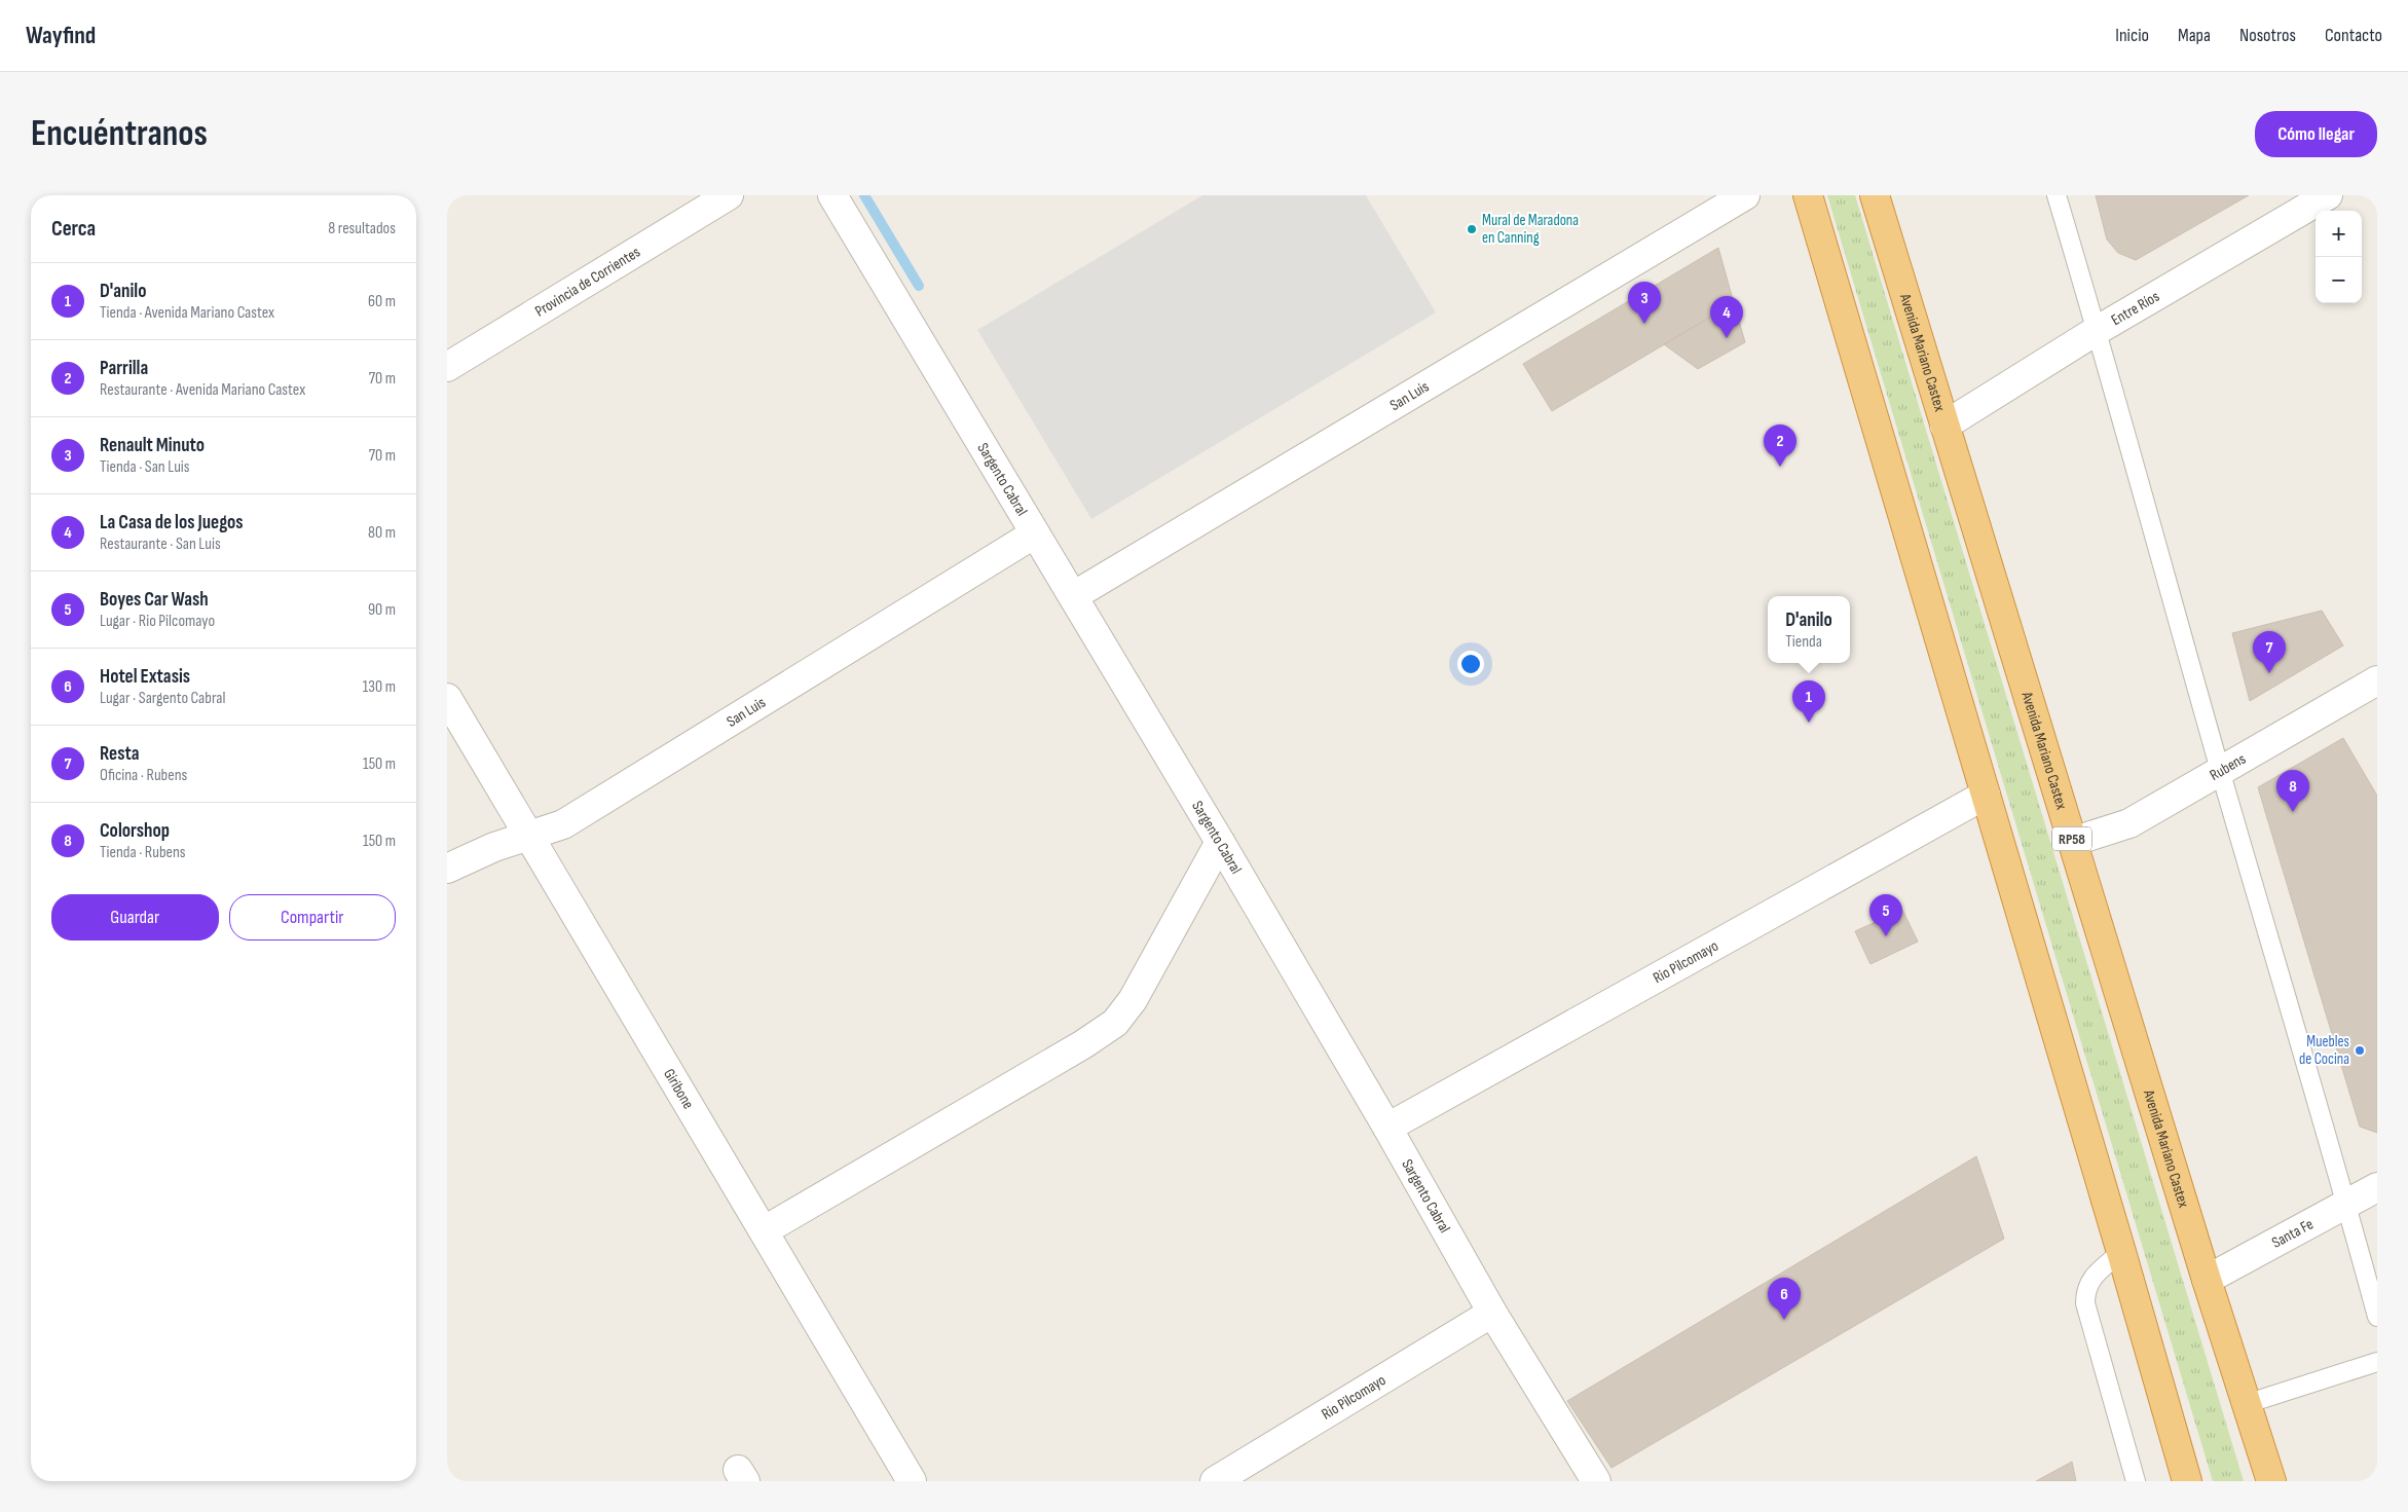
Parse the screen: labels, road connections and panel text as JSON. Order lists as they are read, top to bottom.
{
  "streets": {
    "highway": ["Avenida Mariano Castex", "RP58"],
    "street": [
      "Provincia de Corrientes",
      "Entre Ríos",
      "San Luis",
      "Sargento Cabral",
      "Rubens",
      "Rio Pilcomayo",
      "Giribone",
      "Santa Fe"
    ]
  },
  "crossings": [
    ["Entre Ríos", "Avenida Mariano Castex"],
    ["Avenida Mariano Castex", "Rubens"],
    ["Avenida Mariano Castex", "Santa Fe"],
    ["San Luis", "Sargento Cabral"],
    ["San Luis", "Giribone"],
    ["Sargento Cabral", "Rio Pilcomayo"]
  ],
  "places": ["Mural de Maradona en Canning", "Muebles de Cocina"],
  "page": {
    "header": "Wayfind",
    "nav": [
      "Inicio",
      "Mapa",
      "Nosotros",
      "Contacto"
    ],
    "buttons": [
      "Cómo llegar",
      ["Guardar", "Compartir"]
    ],
    "title": "Encuéntranos",
    "heading": ["Cerca", "8 resultados"],
    "map_buttons": ["+", "−"],
    "list": [
      {
        "mark": "1",
        "name": "D'anilo",
        "note": "Tienda · Avenida Mariano Castex",
        "value": "60 m"
      },
      {
        "mark": "2",
        "name": "Parrilla",
        "note": "Restaurante · Avenida Mariano Castex",
        "value": "70 m"
      },
      {
        "mark": "3",
        "name": "Renault Minuto",
        "note": "Tienda · San Luis",
        "value": "70 m"
      },
      {
        "mark": "4",
        "name": "La Casa de los Juegos",
        "note": "Restaurante · San Luis",
        "value": "80 m"
      },
      {
        "mark": "5",
        "name": "Boyes Car Wash",
        "note": "Lugar · Rio Pilcomayo",
        "value": "90 m"
      },
      {
        "mark": "6",
        "name": "Hotel Extasis",
        "note": "Lugar · Sargento Cabral",
        "value": "130 m"
      },
      {
        "mark": "7",
        "name": "Resta",
        "note": "Oficina · Rubens",
        "value": "150 m"
      },
      {
        "mark": "8",
        "name": "Colorshop",
        "note": "Tienda · Rubens",
        "value": "150 m"
      }
    ],
    "pins": [
      "3",
      "4",
      "2",
      "7",
      "1",
      "8",
      "5",
      "6"
    ],
    "popup": ["D'anilo", "Tienda"]
  }
}
